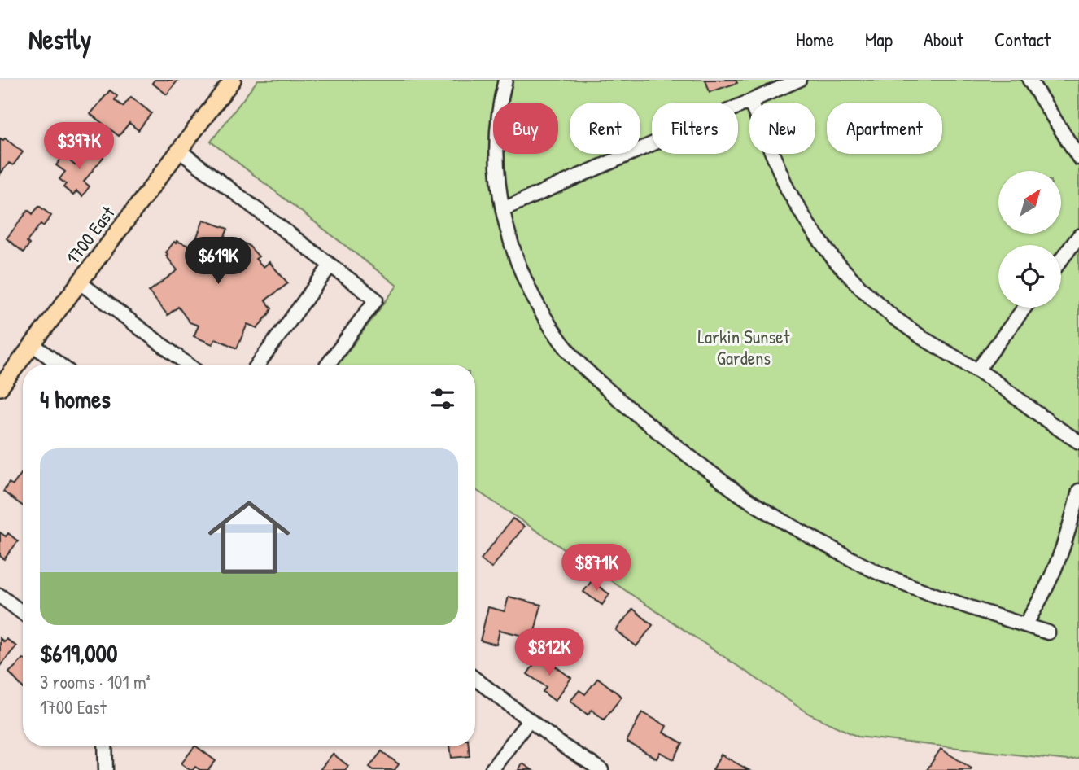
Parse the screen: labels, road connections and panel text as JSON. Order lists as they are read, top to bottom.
{
  "streets": {
    "main road": ["1700 East"]
  },
  "parks": ["Larkin Sunset Gardens"],
  "north": "top right",
  "page": {
    "header": "Nestly",
    "nav": [
      "Home",
      "Map",
      "About",
      "Contact"
    ],
    "chip": [
      "Buy",
      "Rent",
      "Filters",
      "New",
      "Apartment"
    ],
    "price": [
      "$397K",
      "$619K",
      "$871K",
      "$812K"
    ],
    "heading": "4 homes",
    "list": [
      {
        "name": "$619,000",
        "note": "3 rooms · 101 m² · 1700 East"
      }
    ]
  }
}
